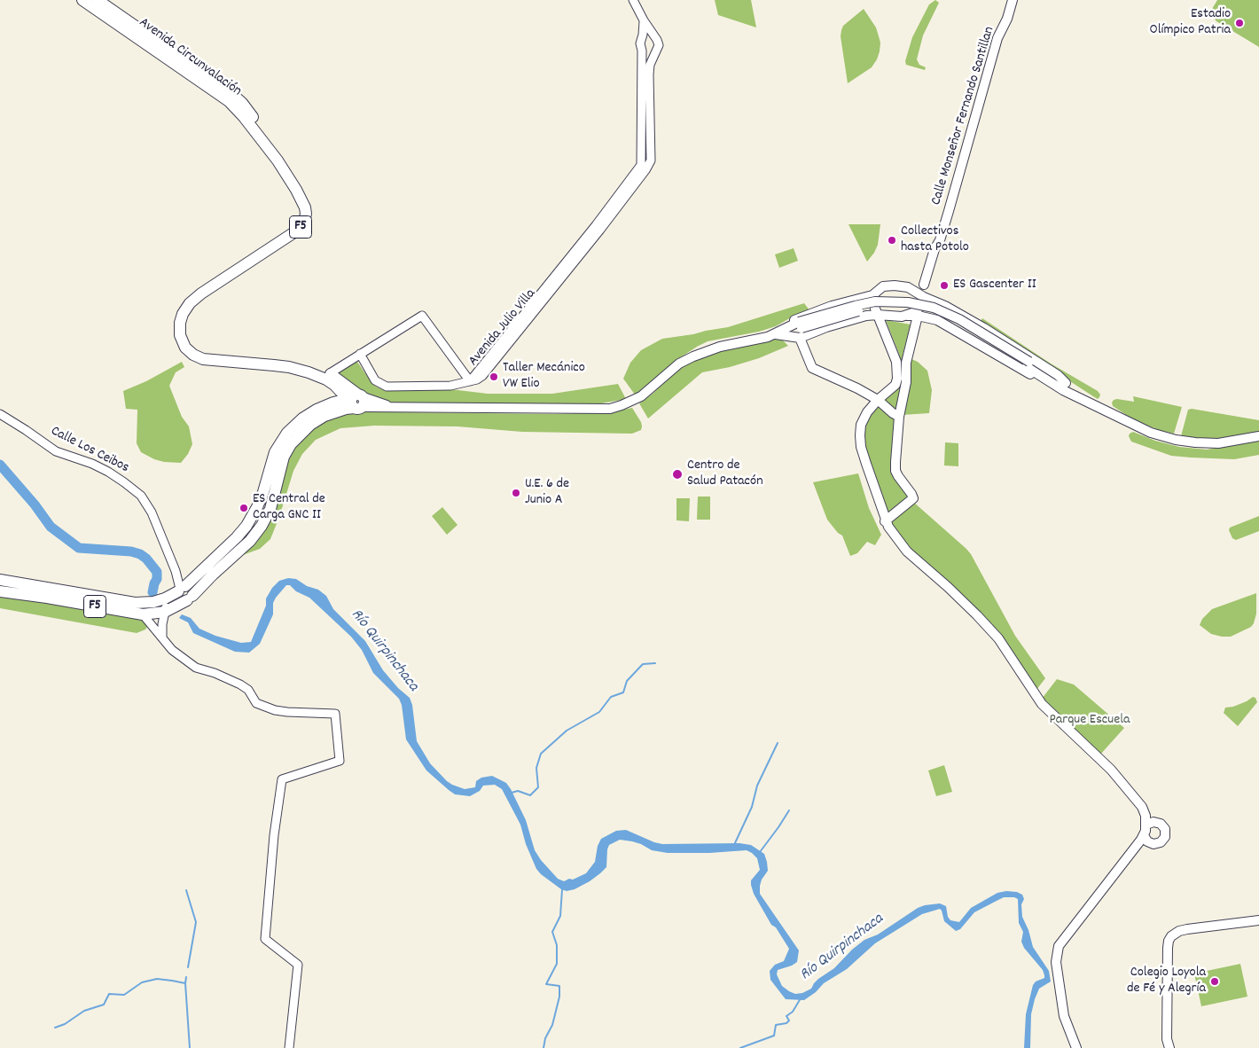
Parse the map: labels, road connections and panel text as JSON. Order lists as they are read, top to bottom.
{
  "streets": {
    "highway": ["Avenida Circunvalación", "F5"],
    "main road": ["Calle Monseñor Fernando Santillan"],
    "street": ["Avenida Julio Villa", "Calle Los Ceibos"]
  },
  "crossings": [
    ["Avenida Circunvalación", "F5"],
    ["F5", "Calle Los Ceibos"]
  ],
  "water": ["Río Quirpinchaca"],
  "parks": ["Parque Escuela"],
  "places": [
    "Estadio Olímpico Patria",
    "Collectivos hasta Potolo",
    "ES Gascenter II",
    "Taller Mecánico VW Elio",
    "Centro de Salud Patacón",
    "U.E. 6 de Junio A",
    "ES Central de Carga GNC II",
    "Colegio Loyola de Fé y Alegría"
  ]
}
